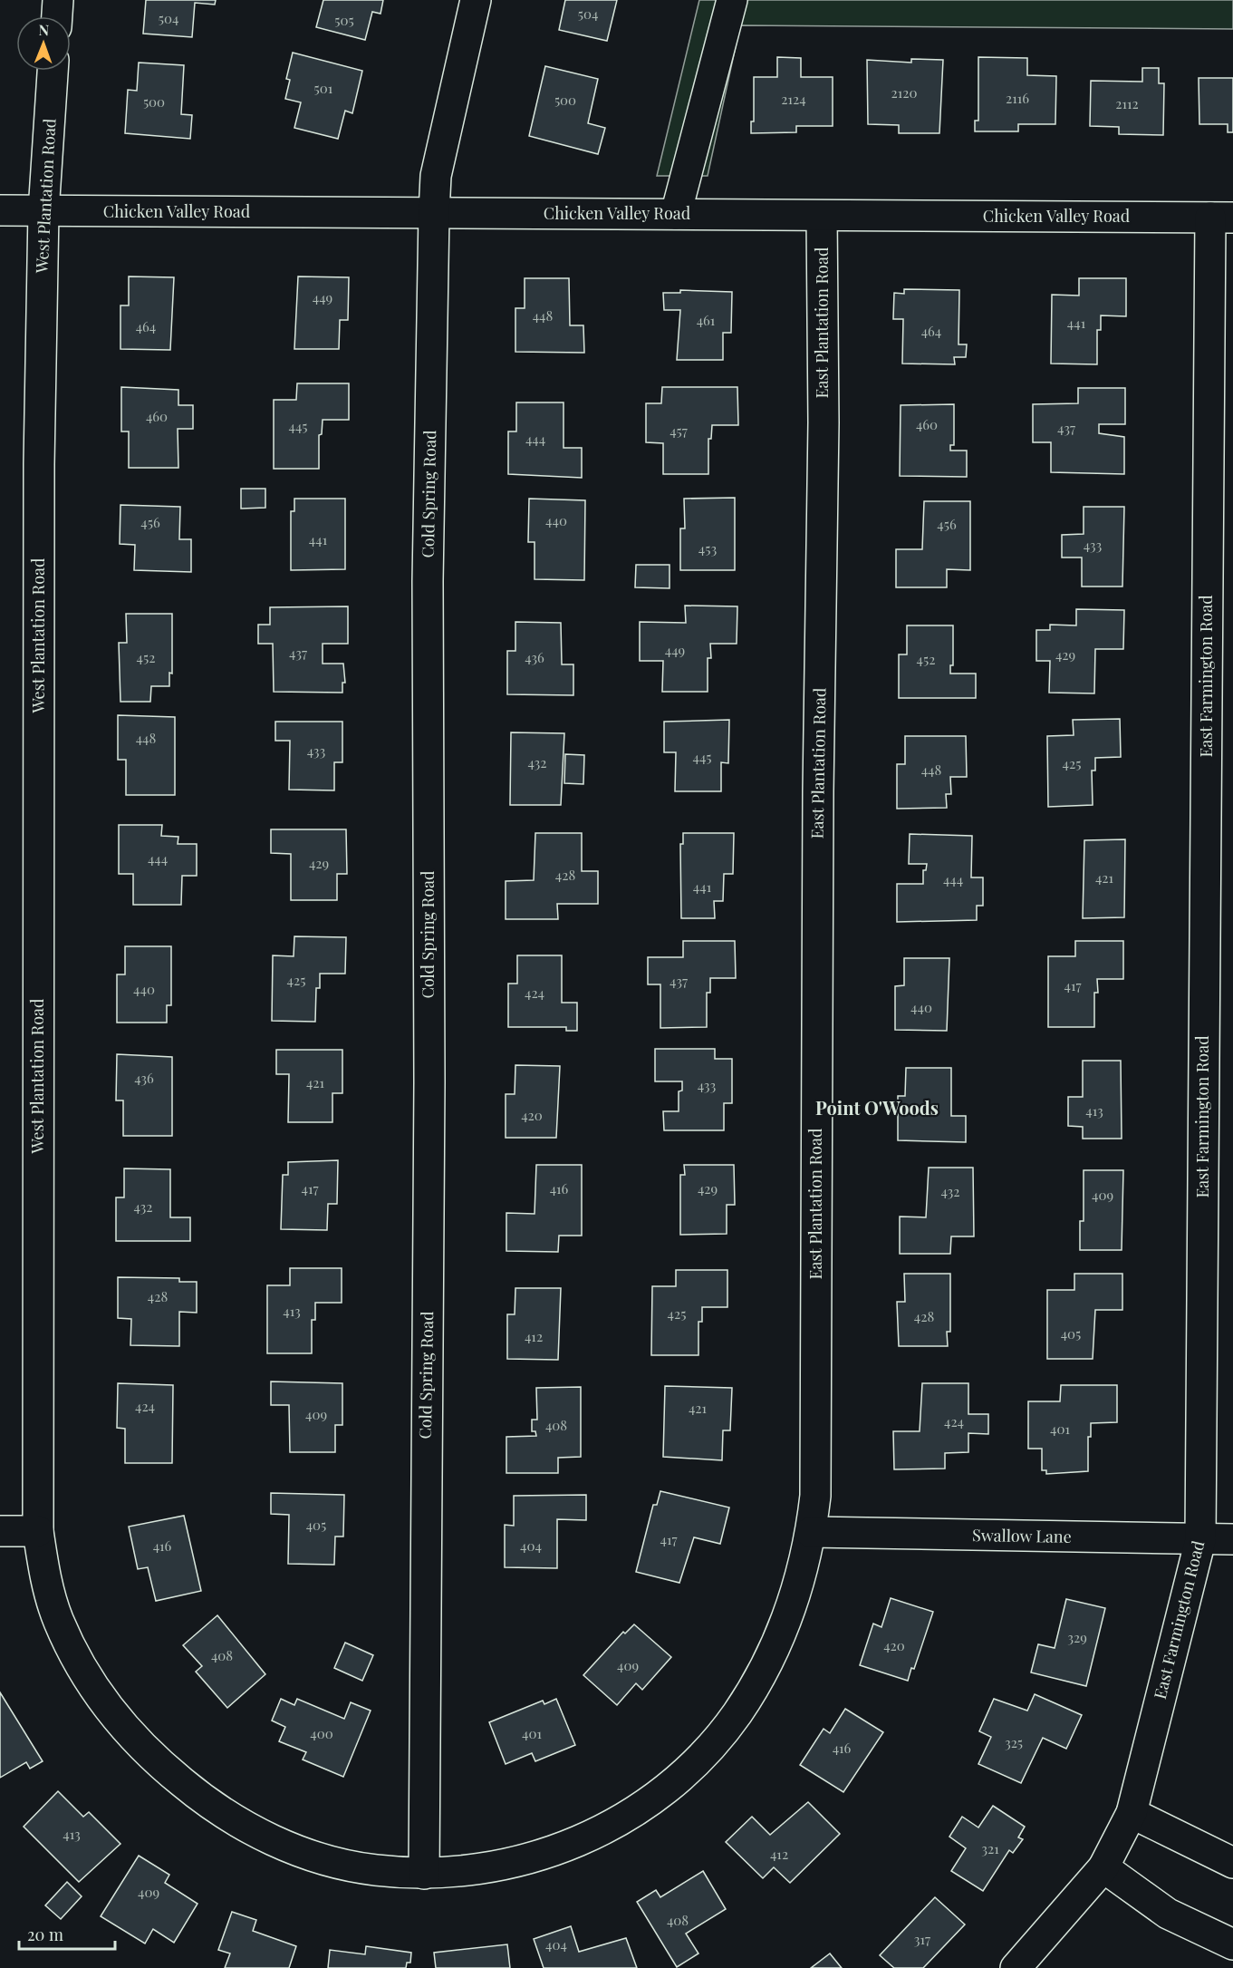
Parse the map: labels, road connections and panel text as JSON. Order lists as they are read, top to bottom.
{
  "streets": {
    "street": [
      "West Plantation Road",
      "Chicken Valley Road",
      "East Plantation Road",
      "Cold Spring Road",
      "East Farmington Road",
      "Swallow Lane"
    ]
  },
  "crossings": [
    ["West Plantation Road", "Chicken Valley Road"],
    ["West Plantation Road", "East Plantation Road"],
    ["West Plantation Road", "Cold Spring Road"],
    ["Chicken Valley Road", "East Plantation Road"],
    ["Chicken Valley Road", "Cold Spring Road"],
    ["Chicken Valley Road", "East Farmington Road"],
    ["East Plantation Road", "Cold Spring Road"],
    ["East Plantation Road", "Swallow Lane"],
    ["East Farmington Road", "Swallow Lane"]
  ],
  "districts": ["Point O'Woods"],
  "house_numbers": [
    "504",
    "504",
    "505",
    "501",
    "2120",
    "2116",
    "2124",
    "500",
    "500",
    "2112",
    "449",
    "448",
    "461",
    "441",
    "464",
    "464",
    "460",
    "460",
    "445",
    "437",
    "457",
    "444",
    "440",
    "456",
    "456",
    "441",
    "433",
    "453",
    "449",
    "437",
    "429",
    "452",
    "436",
    "452",
    "448",
    "433",
    "445",
    "432",
    "425",
    "448",
    "444",
    "429",
    "428",
    "421",
    "444",
    "441",
    "425",
    "437",
    "417",
    "440",
    "424",
    "440",
    "436",
    "421",
    "433",
    "413",
    "420",
    "417",
    "416",
    "429",
    "432",
    "409",
    "432",
    "428",
    "413",
    "425",
    "428",
    "405",
    "412",
    "424",
    "421",
    "409",
    "424",
    "408",
    "401",
    "405",
    "417",
    "416",
    "404",
    "329",
    "420",
    "408",
    "409",
    "400",
    "401",
    "325",
    "416",
    "413",
    "321",
    "412",
    "409",
    "408",
    "317",
    "404"
  ],
  "scale_bar": "20 m",
  "north": "top"
}
